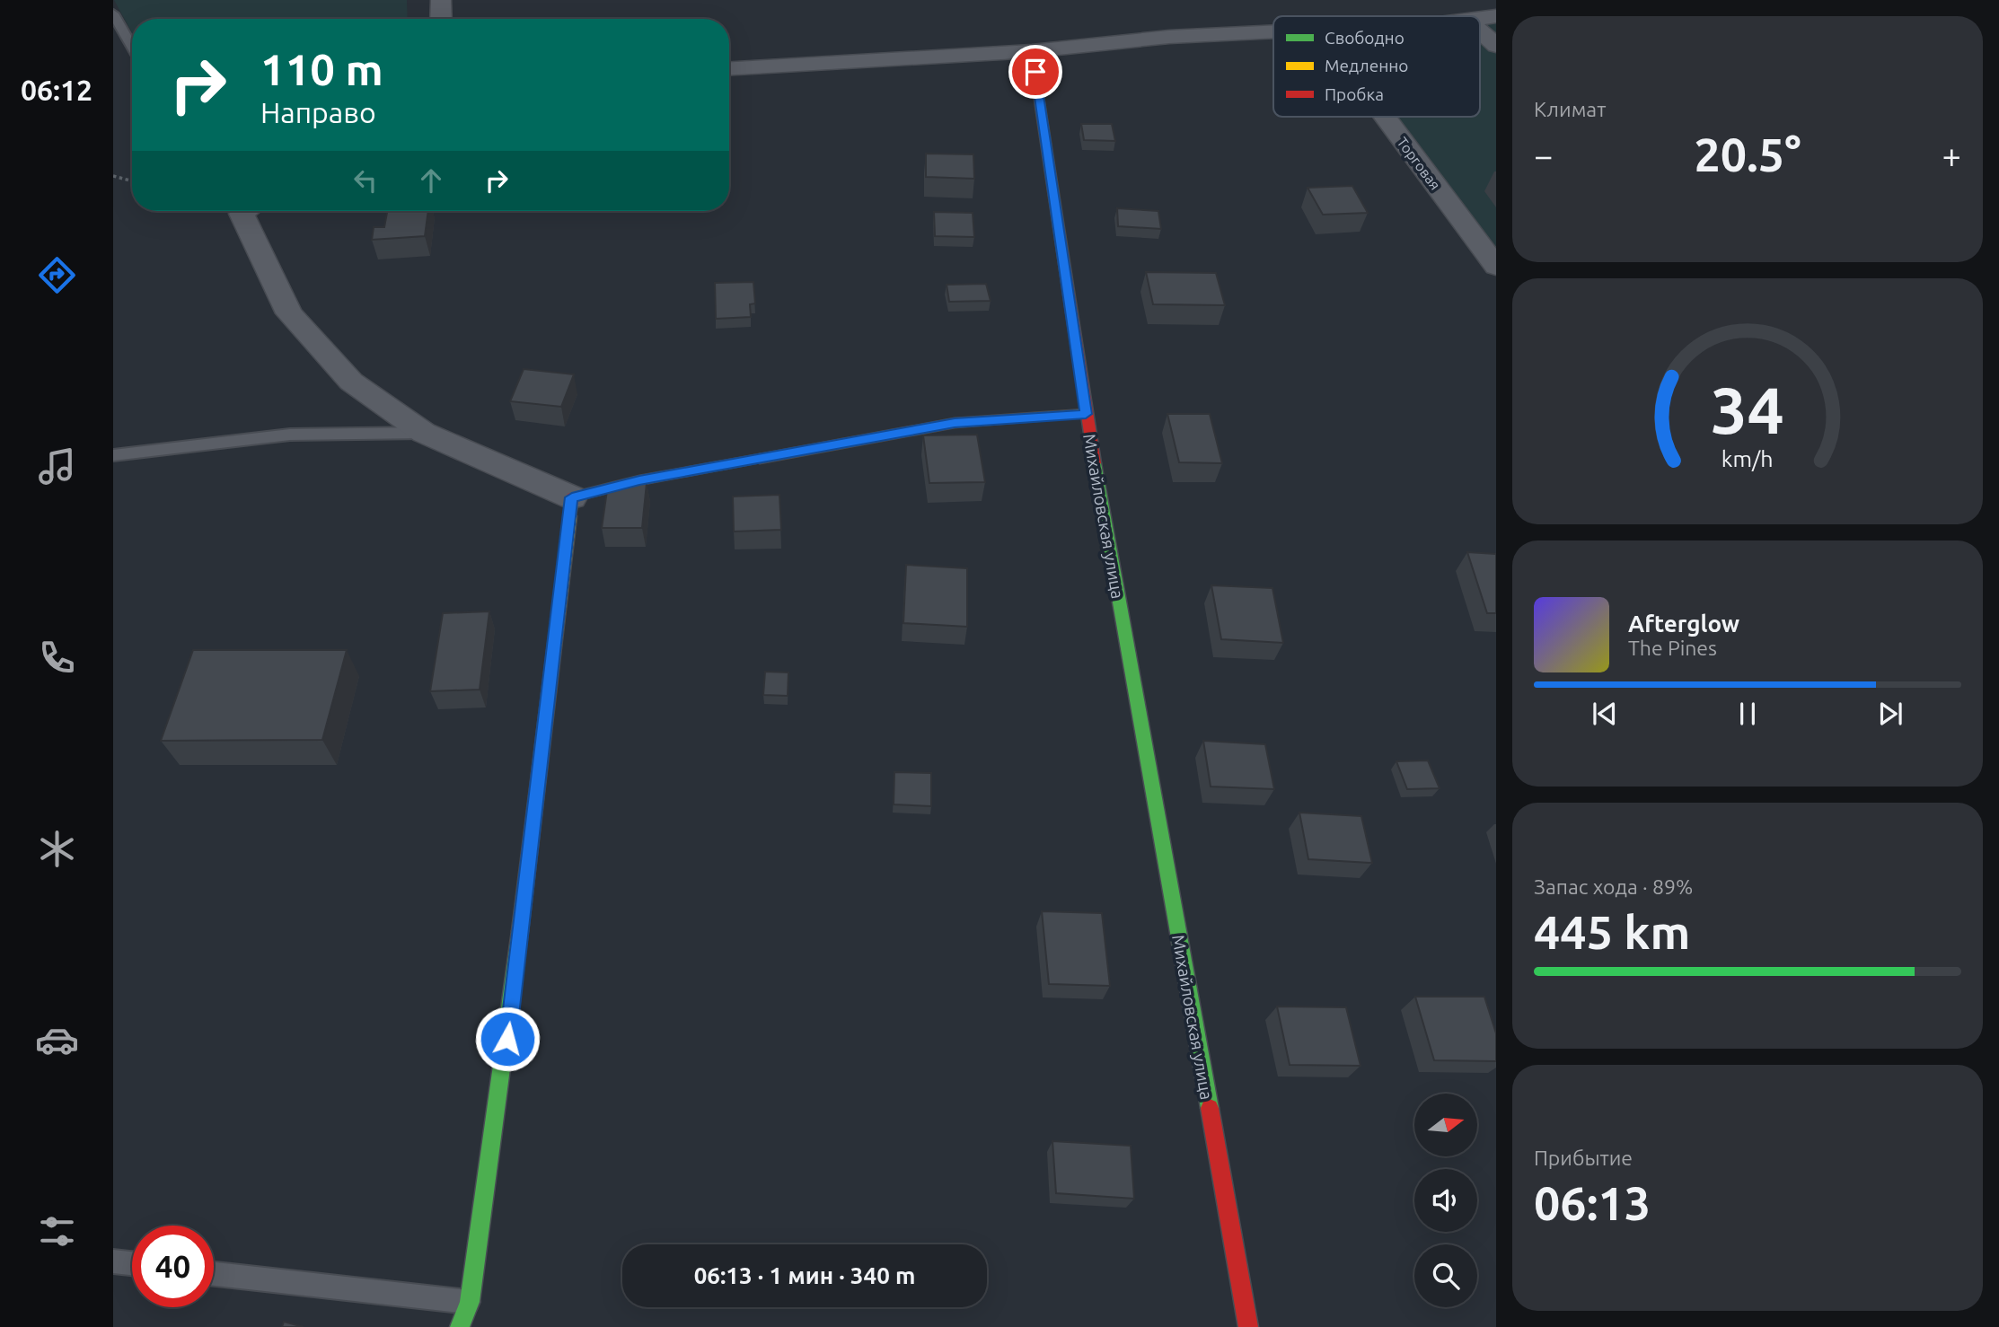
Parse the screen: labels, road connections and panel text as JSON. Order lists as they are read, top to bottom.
{
  "streets": {
    "street": ["Торговая", "Михайловская улица"]
  },
  "legend": ["Свободно", "Медленно", "Пробка"],
  "north": "right",
  "page": {
    "tabs": "06:12",
    "tile": [
      "Климат",
      ["Запас хода · 89%", "445 km"],
      ["Прибытие", "06:13"]
    ],
    "turn": ["110 m", "Направо"],
    "heat": ["−", "20.5°", "+"],
    "song": ["Afterglow", "The Pines"],
    "limit": "40",
    "trip": "06:13 · 1 мин · 340 m",
    "gauge": ["34", "km/h"]
  }
}
